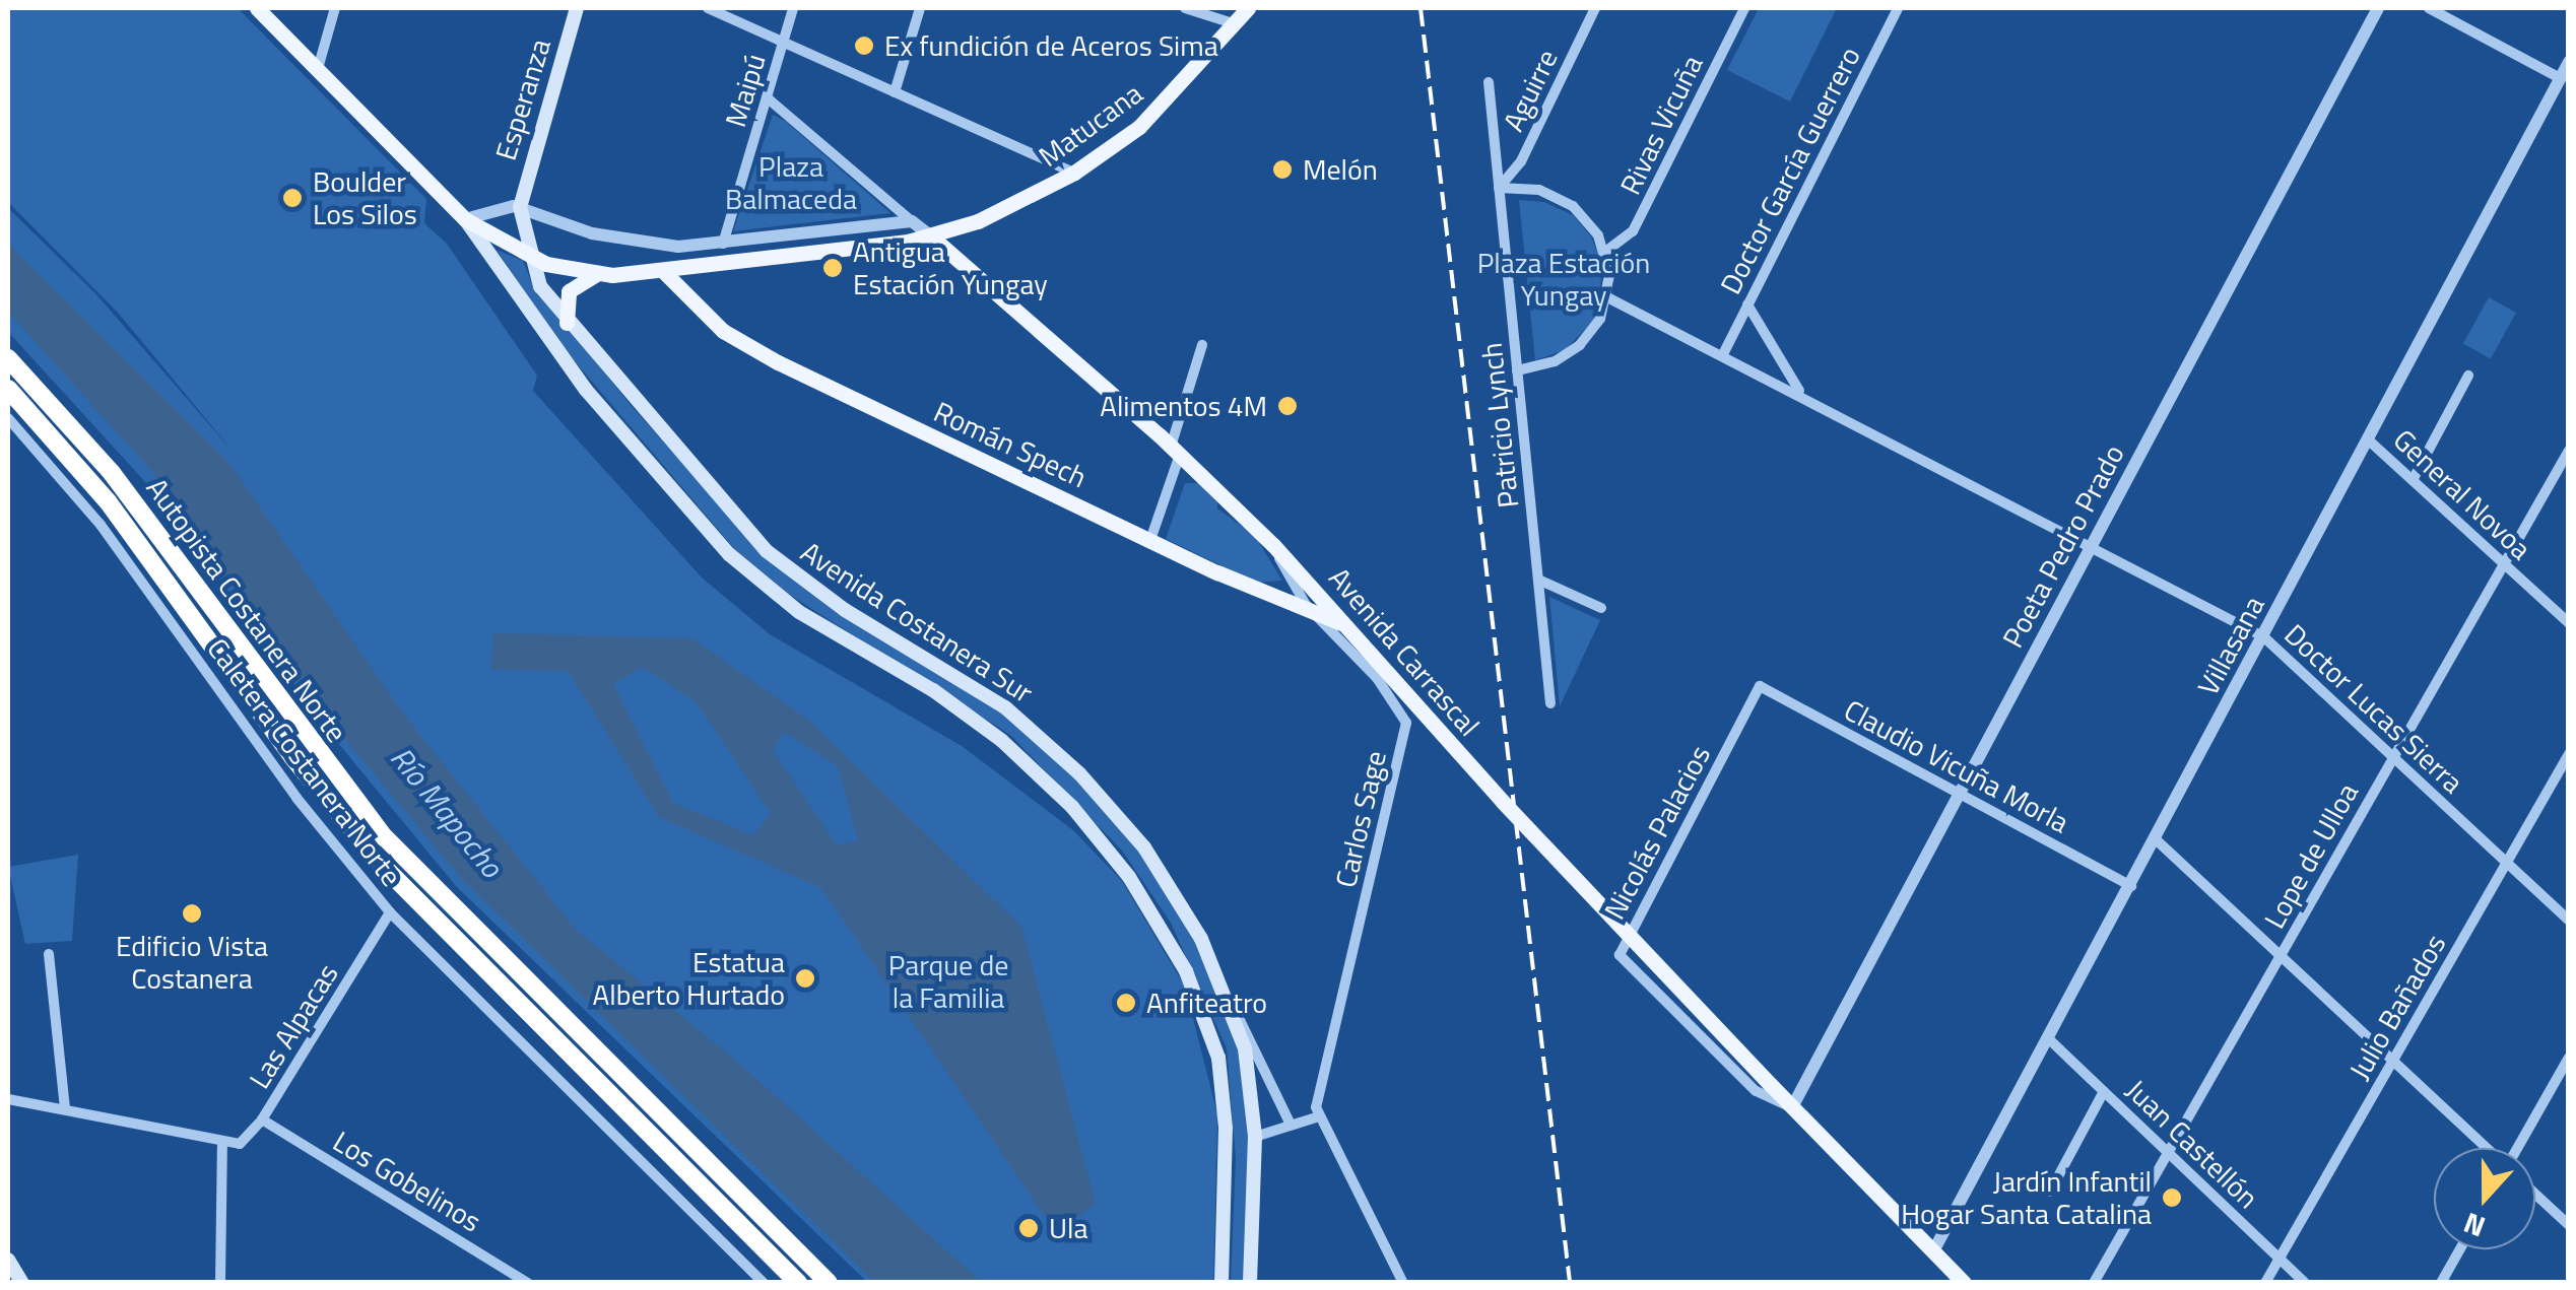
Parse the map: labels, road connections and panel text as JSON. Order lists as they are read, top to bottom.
{
  "streets": {
    "highway": ["Autopista Costanera Norte"],
    "main road": [
      "Esperanza",
      "Matucana",
      "Román Spech",
      "Avenida Costanera Sur",
      "Avenida Carrascal"
    ],
    "street": [
      "Maipú",
      "Aguirre",
      "Rivas Vicuña",
      "Doctor García Guerrero",
      "Patricio Lynch",
      "General Novoa",
      "Poeta Pedro Prado",
      "Villasana",
      "Doctor Lucas Sierra",
      "Caletera Costanera Norte",
      "Claudio Vicuña Morla",
      "Carlos Sage",
      "Nicolás Palacios",
      "Lope de Ulloa",
      "Julio Bañados",
      "Las Alpacas",
      "Juan Castellón",
      "Los Gobelinos"
    ]
  },
  "crossings": [
    ["Maipú", "Avenida Carrascal"],
    ["Aguirre", "Patricio Lynch"],
    ["Esperanza", "Avenida Costanera Sur"],
    ["Matucana", "Román Spech"],
    ["Matucana", "Avenida Costanera Sur"],
    ["Matucana", "Avenida Carrascal"],
    ["Doctor García Guerrero", "Doctor Lucas Sierra"],
    ["Román Spech", "Avenida Carrascal"],
    ["Román Spech", "Carlos Sage"],
    ["General Novoa", "Villasana"],
    ["General Novoa", "Lope de Ulloa"],
    ["Poeta Pedro Prado", "Avenida Carrascal"],
    ["Poeta Pedro Prado", "Doctor Lucas Sierra"],
    ["Poeta Pedro Prado", "Claudio Vicuña Morla"],
    ["Poeta Pedro Prado", "Nicolás Palacios"],
    ["Villasana", "Avenida Carrascal"],
    ["Villasana", "Doctor Lucas Sierra"],
    ["Villasana", "Claudio Vicuña Morla"],
    ["Villasana", "Juan Castellón"],
    ["Avenida Carrascal", "Carlos Sage"],
    ["Avenida Carrascal", "Nicolás Palacios"],
    ["Doctor Lucas Sierra", "Lope de Ulloa"],
    ["Doctor Lucas Sierra", "Julio Bañados"],
    ["Caletera Costanera Norte", "Las Alpacas"],
    ["Claudio Vicuña Morla", "Nicolás Palacios"],
    ["Lope de Ulloa", "Juan Castellón"],
    ["Julio Bañados", "Juan Castellón"],
    ["Las Alpacas", "Los Gobelinos"]
  ],
  "water": ["Río Mapocho"],
  "parks": ["Plaza Balmaceda", "Plaza Estación Yungay", "Parque de la Familia"],
  "places": [
    "Ex fundición de Aceros Sima",
    "Melón",
    "Boulder Los Silos",
    "Antigua Estación Yungay",
    "Alimentos 4M",
    "Edificio Vista Costanera",
    "Estatua Alberto Hurtado",
    "Anfiteatro",
    "Jardín Infantil Hogar Santa Catalina",
    "Ula"
  ],
  "north": "bottom"
}
